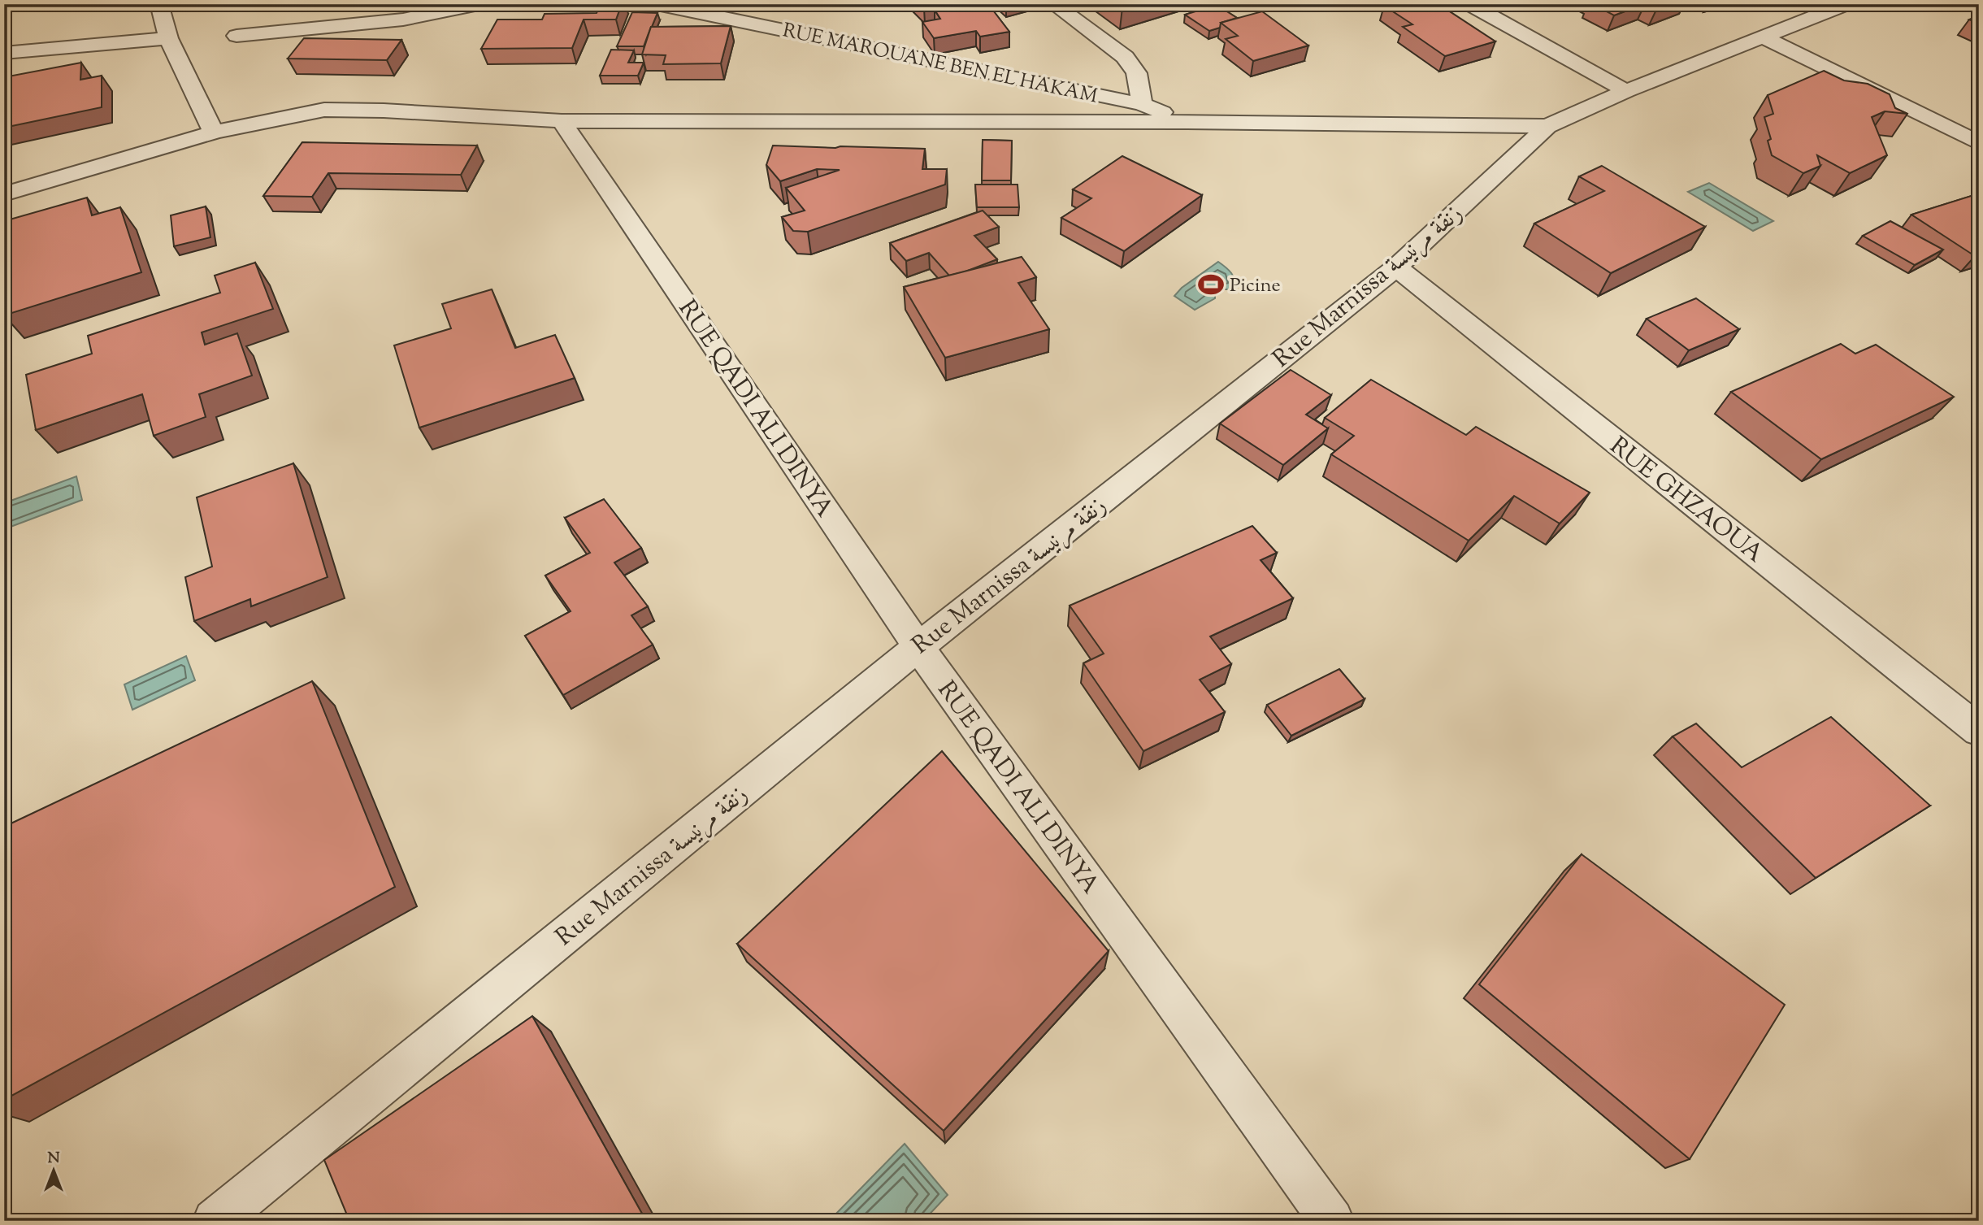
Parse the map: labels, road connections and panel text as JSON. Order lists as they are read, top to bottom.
{
  "streets": {
    "street": [
      "RUE MAROUANE BEN EL HAKAM",
      "Rue Marnissa زنقة مرنيسة",
      "RUE QADI ALI DINYA",
      "RUE GHZAOUA"
    ]
  },
  "crossings": [
    ["Rue Marnissa زنقة مرنيسة", "RUE QADI ALI DINYA"],
    ["Rue Marnissa زنقة مرنيسة", "RUE GHZAOUA"]
  ],
  "places": {
    "sports": ["Picine"]
  },
  "north": "top"
}
